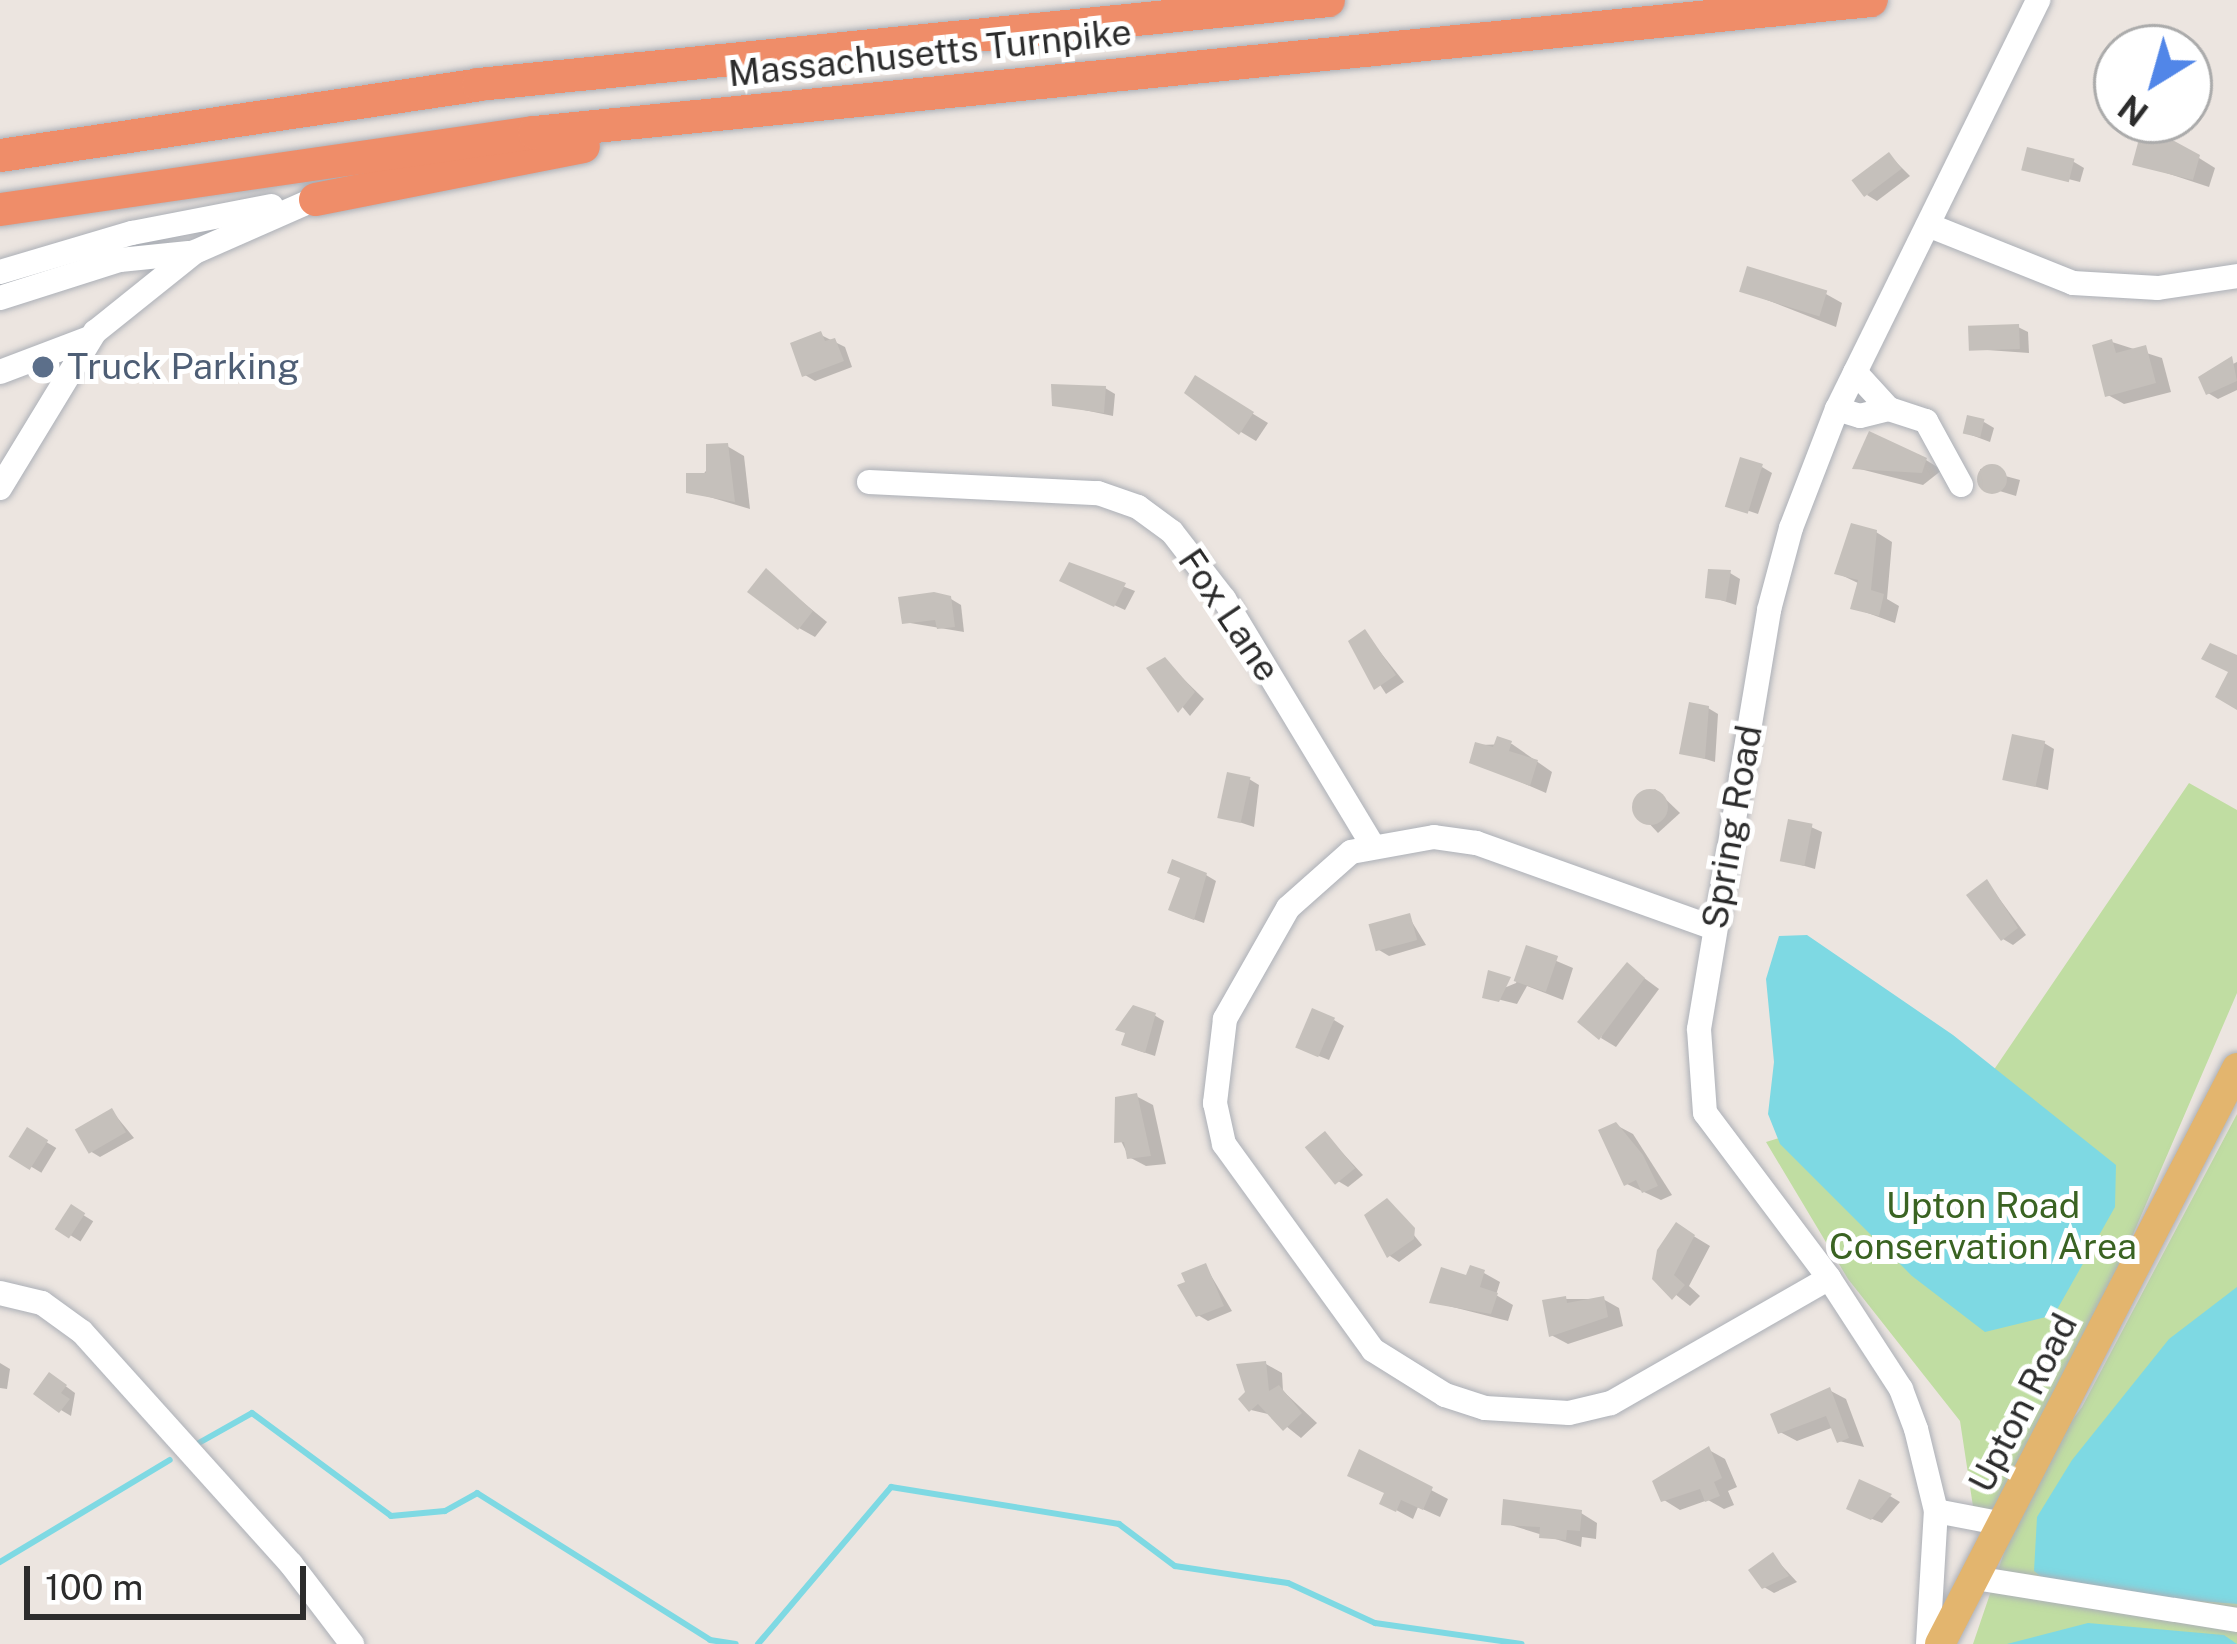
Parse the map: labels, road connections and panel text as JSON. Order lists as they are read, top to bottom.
{
  "streets": {
    "highway": ["Massachusetts Turnpike"],
    "main road": ["Upton Road"],
    "street": ["Fox Lane", "Spring Road"]
  },
  "parks": ["Upton Road Conservation Area"],
  "places": ["Truck Parking"],
  "scale_bar": "100 m",
  "north": "bottom left"
}
